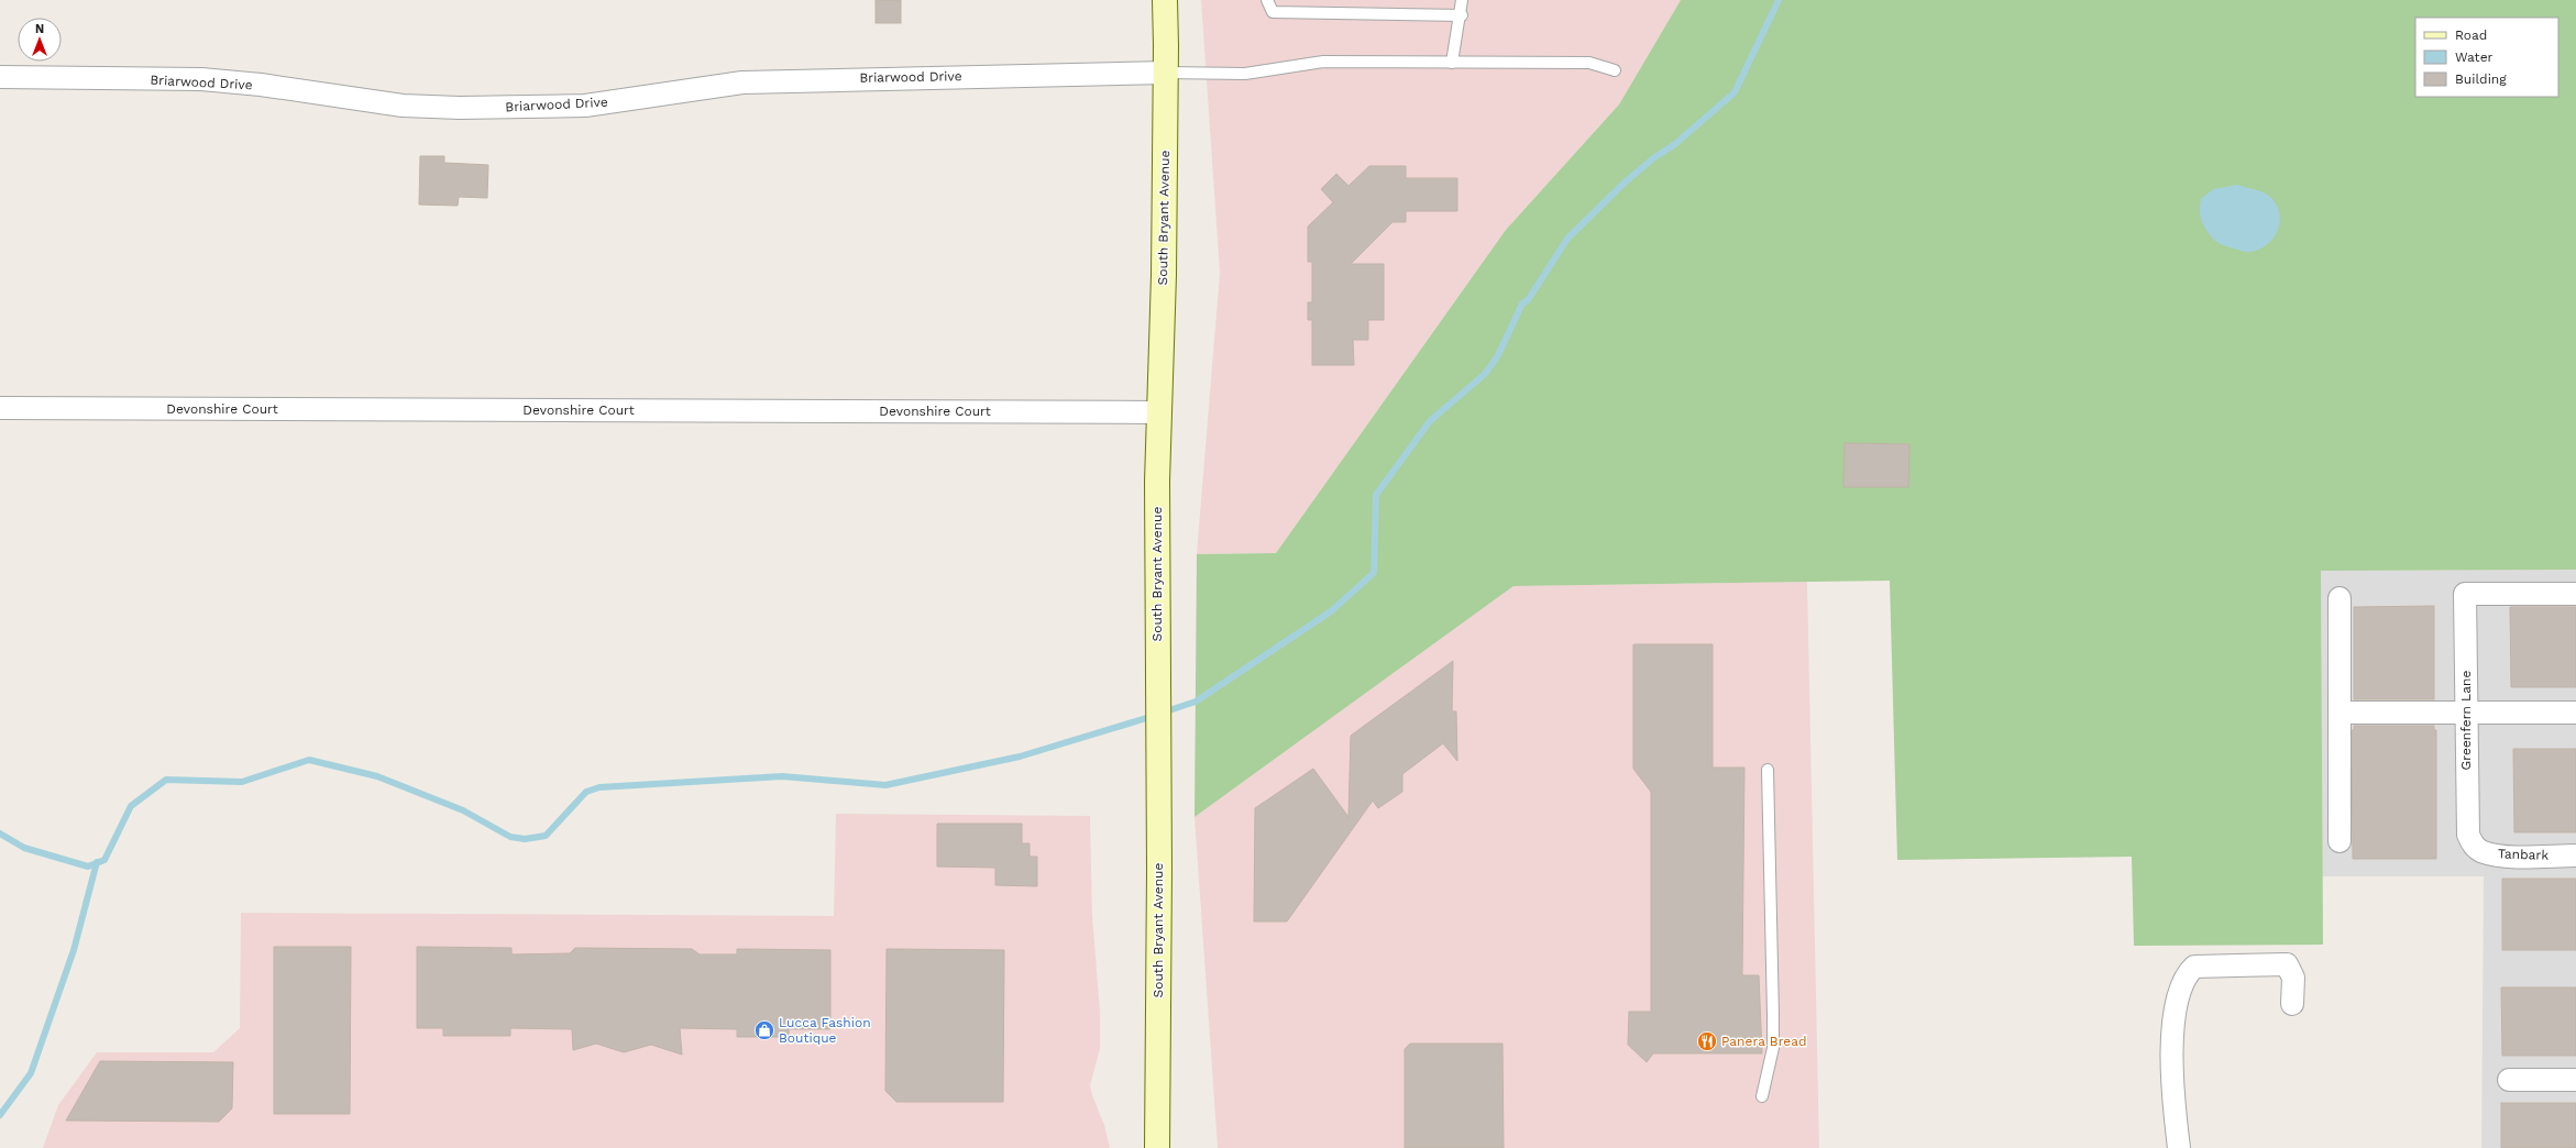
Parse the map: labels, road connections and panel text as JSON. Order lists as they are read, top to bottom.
{
  "streets": {
    "main road": ["South Bryant Avenue"],
    "street": [
      "Briarwood Drive",
      "Devonshire Court",
      "Greenfern Lane",
      "Tanbark"
    ]
  },
  "crossings": [
    ["Briarwood Drive", "South Bryant Avenue"],
    ["South Bryant Avenue", "Devonshire Court"],
    ["Greenfern Lane", "Tanbark"]
  ],
  "places": {
    "shop": ["Lucca Fashion Boutique"],
    "restaurant": ["Panera Bread"]
  },
  "legend": ["Road", "Water", "Building"],
  "north": "top"
}
